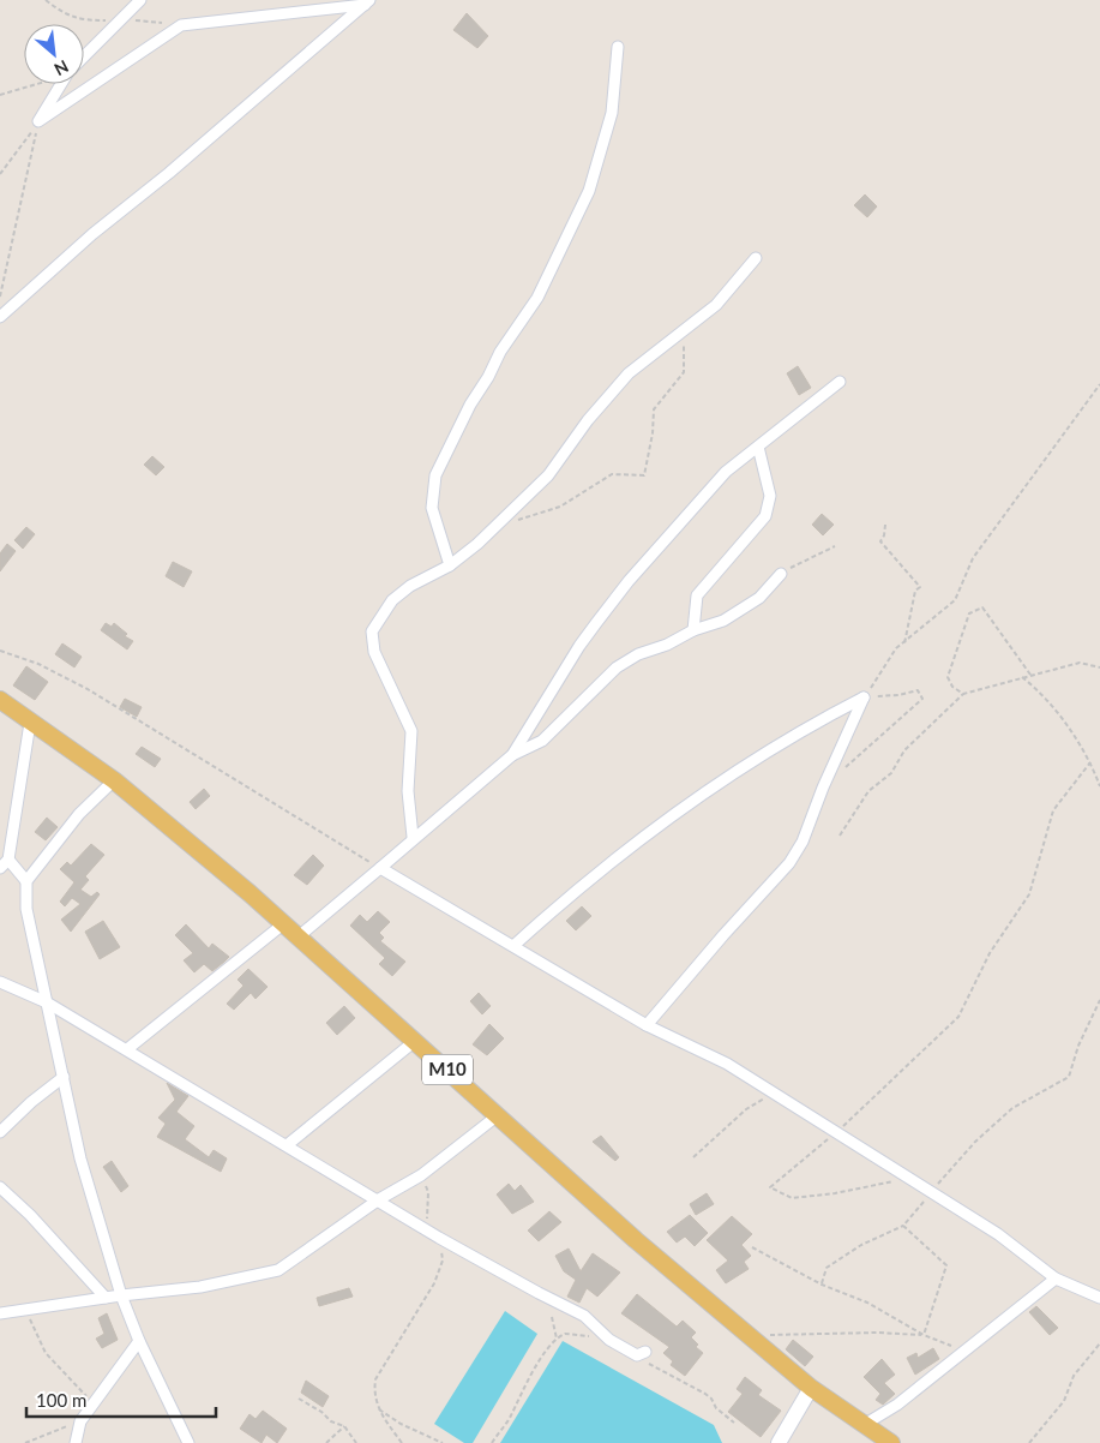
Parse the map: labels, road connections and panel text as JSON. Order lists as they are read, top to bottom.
{
  "streets": {
    "main road": ["M10"]
  },
  "scale_bar": "100 m",
  "north": "bottom right"
}
